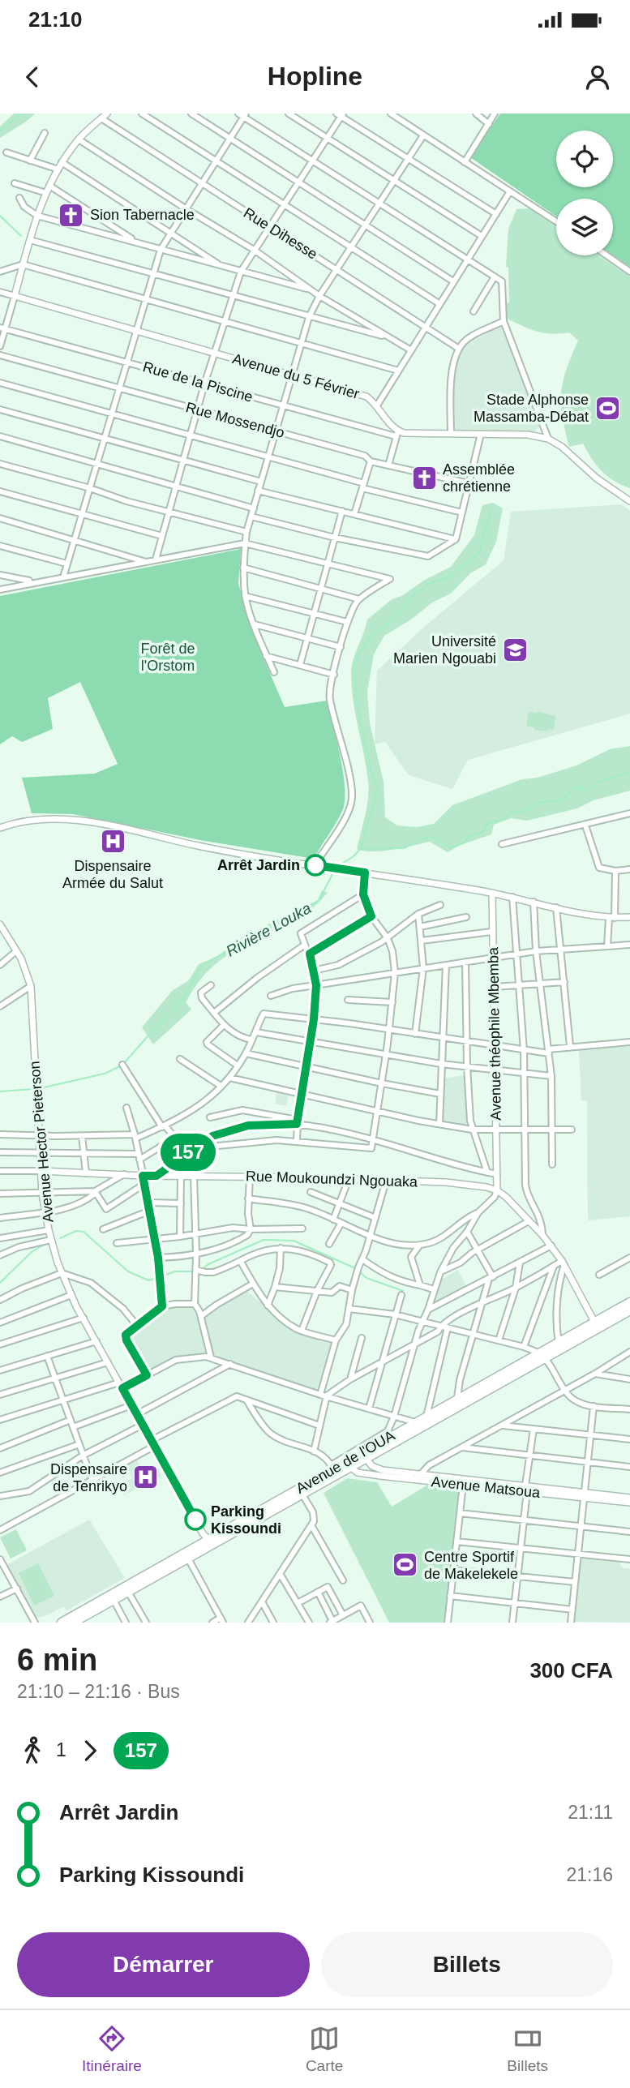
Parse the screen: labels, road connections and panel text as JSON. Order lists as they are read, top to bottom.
{
  "streets": {
    "main road": ["Avenue de l'OUA"],
    "street": [
      "Rue Dihesse",
      "Avenue du 5 Février",
      "Rue de la Piscine",
      "Rue Mossendjo",
      "Avenue théophile Mbemba",
      "Avenue Hector Pieterson",
      "Rue Moukoundzi Ngouaka",
      "Avenue Matsoua"
    ]
  },
  "crossings": [
    ["Avenue du 5 Février", "Rue de la Piscine"],
    ["Avenue théophile Mbemba", "Rue Moukoundzi Ngouaka"],
    ["Avenue Hector Pieterson", "Rue Moukoundzi Ngouaka"],
    ["Avenue Hector Pieterson", "Avenue de l'OUA"],
    ["Avenue de l'OUA", "Avenue Matsoua"]
  ],
  "water": ["Rivière Louka"],
  "parks": ["Forêt de l'Orstom"],
  "places": {
    "church": ["Sion Tabernacle", "Assemblée chrétienne"],
    "sports": ["Stade Alphonse Massamba-Débat", "Centre Sportif de Makelekele"],
    "school or university": ["Université Marien Ngouabi"],
    "hospital": ["Dispensaire Armée du Salut", "Dispensaire de Tenrikyo"],
    "other": ["Arrêt Jardin", "Parking Kissoundi"]
  },
  "lines": ["bus line 157"],
  "page": {
    "status": "21:10",
    "header": "Hopline",
    "on_map": "157",
    "heading": ["6 min", "21:10 – 21:16 · Bus", "300 CFA"],
    "legs": ["1", "157"],
    "list": [
      {
        "name": "Arrêt Jardin",
        "value": "21:11"
      },
      {
        "name": "Parking Kissoundi",
        "value": "21:16"
      }
    ],
    "buttons": ["Démarrer", "Billets"],
    "tabs": ["Itinéraire", "Carte", "Billets"]
  }
}
